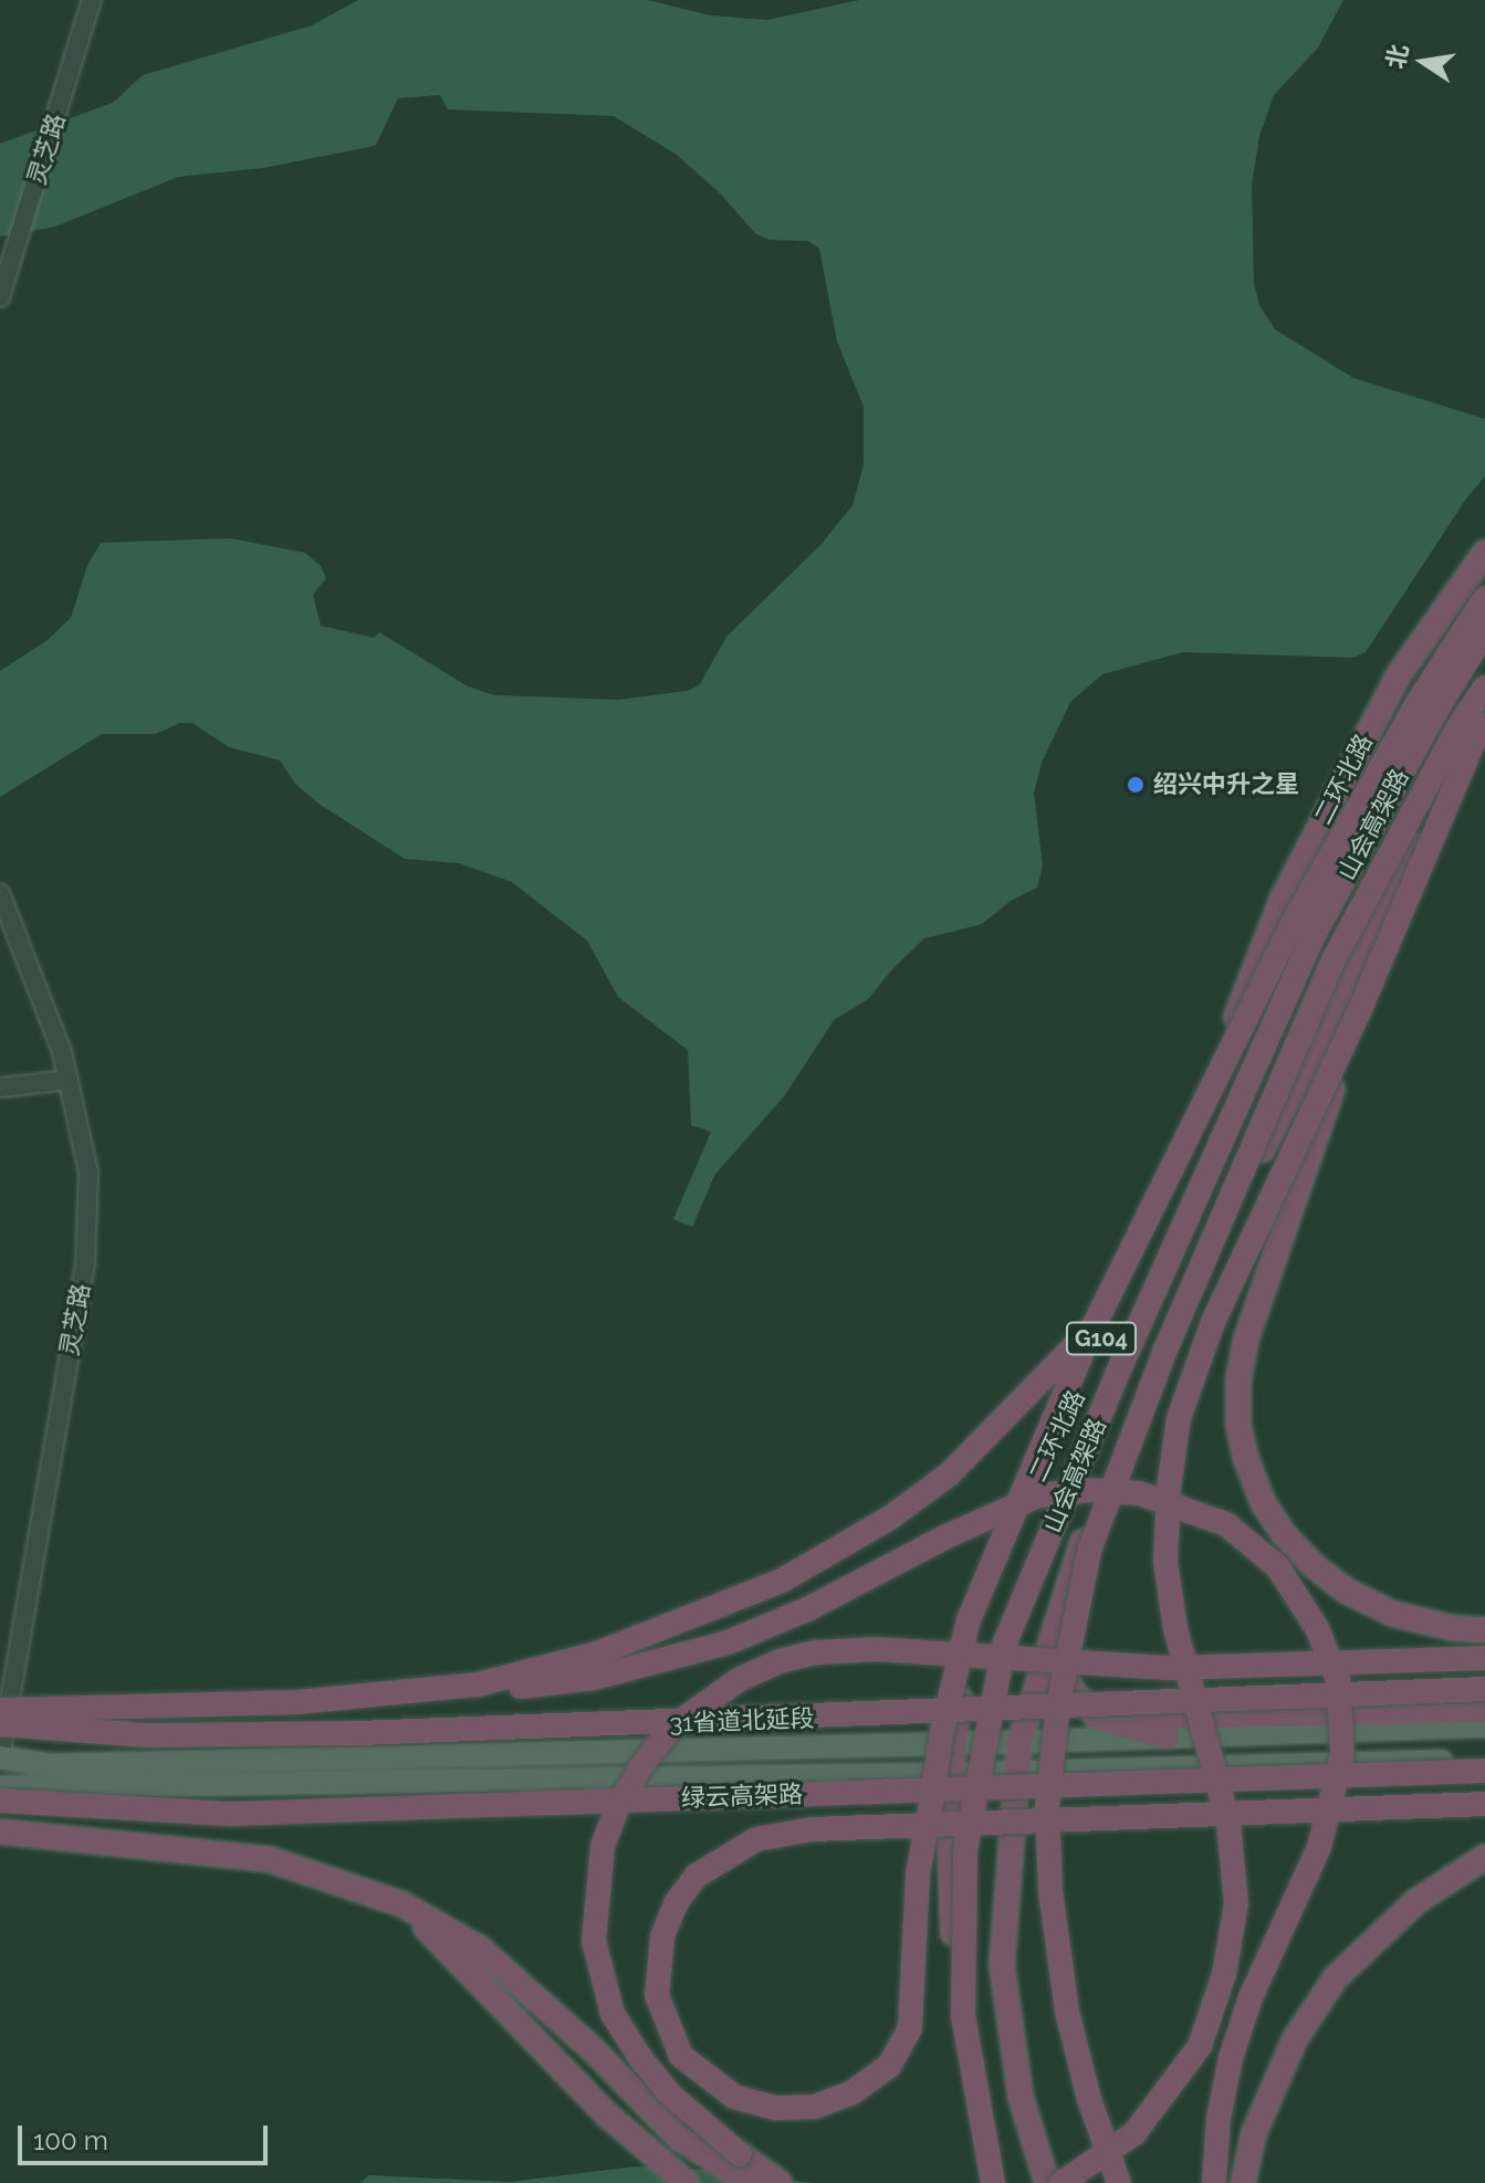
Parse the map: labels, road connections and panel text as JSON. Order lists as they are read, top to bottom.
{
  "streets": {
    "highway": [
      "二环北路",
      "山会高架路",
      "G104",
      "绿云高架路"
    ],
    "main road": ["31省道北延段"],
    "street": ["灵芝路"]
  },
  "crossings": [
    ["灵芝路", "31省道北延段"],
    ["二环北路", "山会高架路"],
    ["二环北路", "31省道北延段"],
    ["G104", "31省道北延段"]
  ],
  "places": ["绍兴中升之星"],
  "scale_bar": "100 m",
  "north": "left"
}
